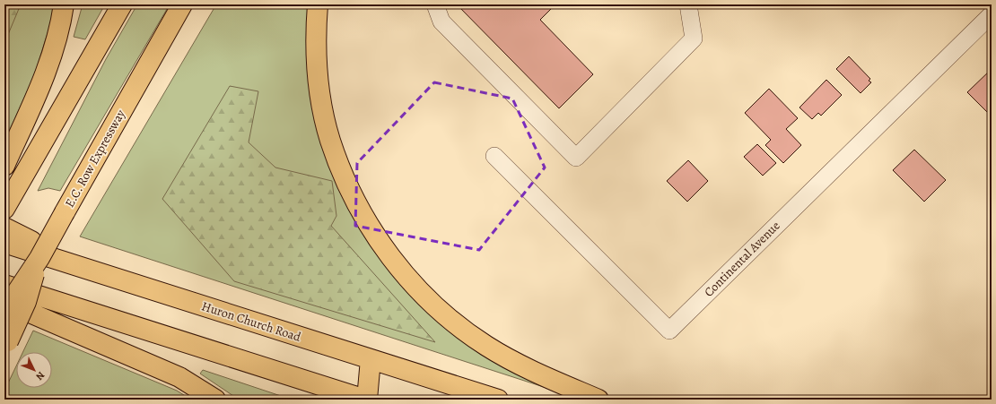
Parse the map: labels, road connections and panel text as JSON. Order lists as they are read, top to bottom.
{
  "streets": {
    "highway": ["E.C. Row Expressway", "Huron Church Road"],
    "street": ["Continental Avenue"]
  },
  "north": "bottom right"
}
